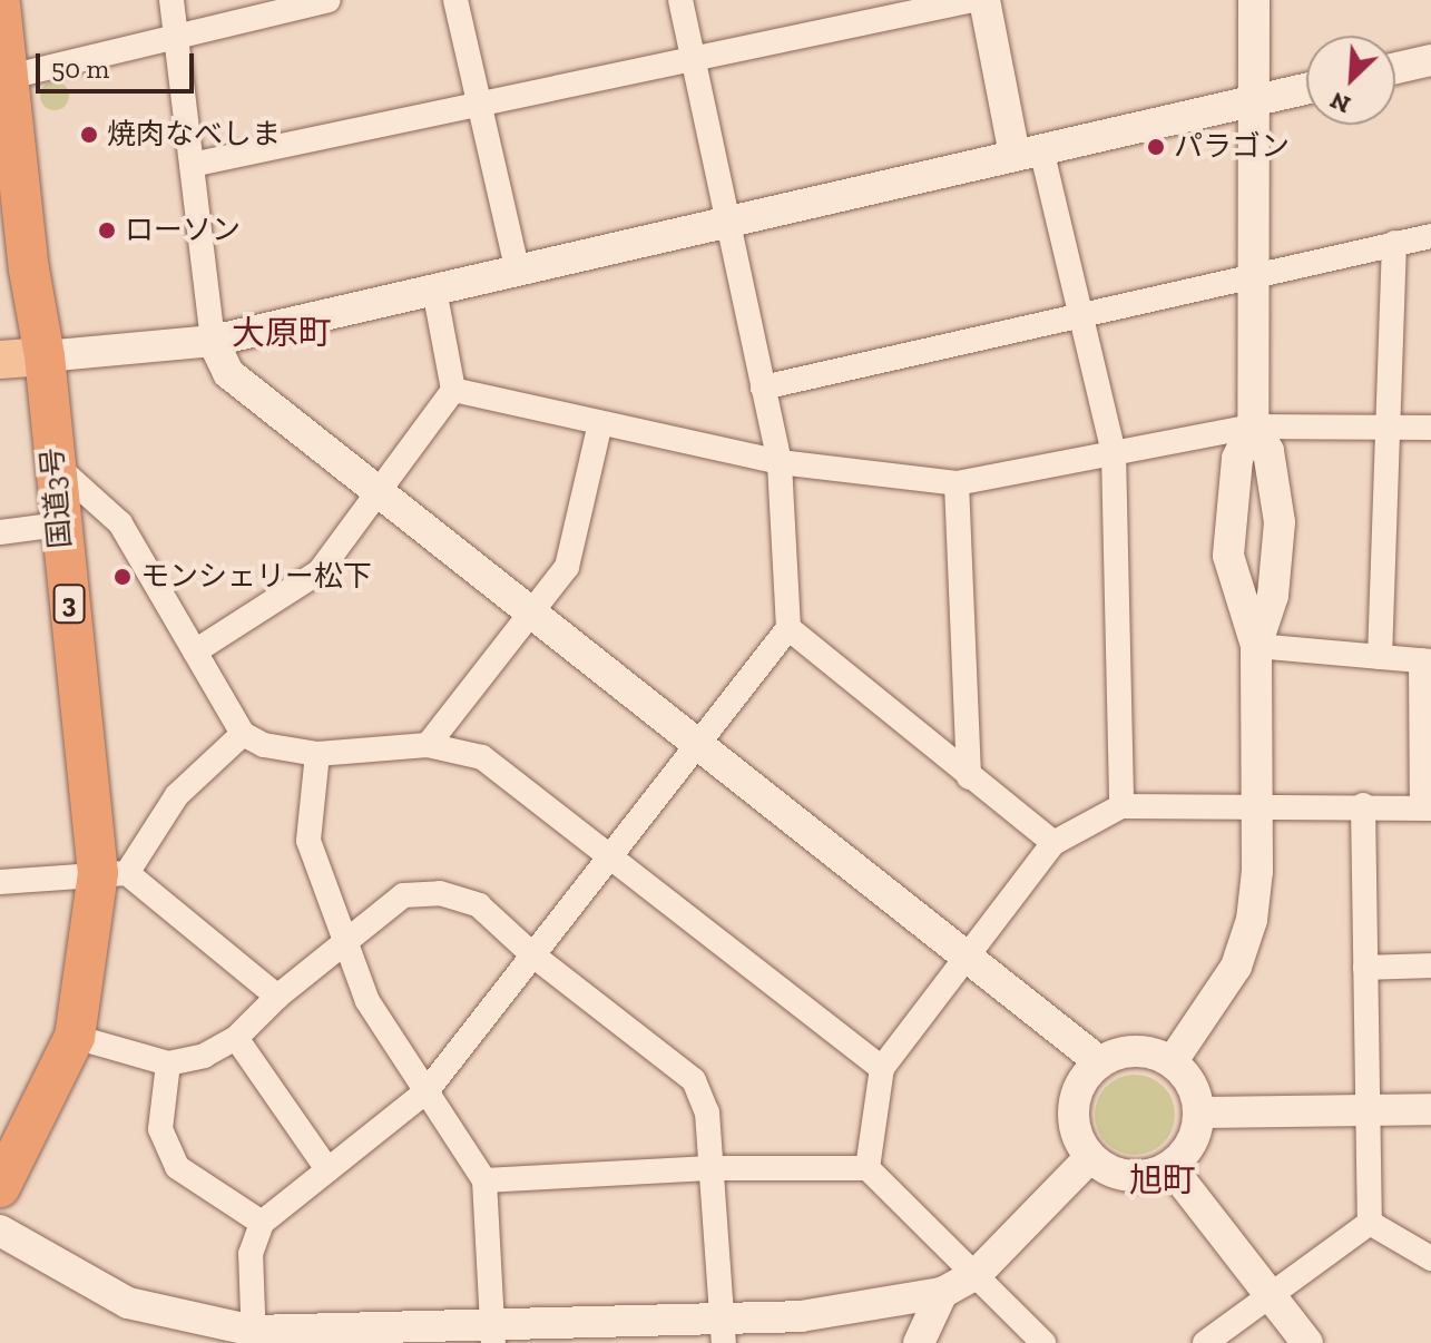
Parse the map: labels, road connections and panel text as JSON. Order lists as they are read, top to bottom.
{
  "streets": {
    "highway": ["国道3号", "3"]
  },
  "districts": ["大原町", "旭町"],
  "places": [
    "焼肉なべしま",
    "パラゴン",
    "ローソン",
    "モンシェリー松下"
  ],
  "scale_bar": "50 m",
  "north": "bottom left"
}
